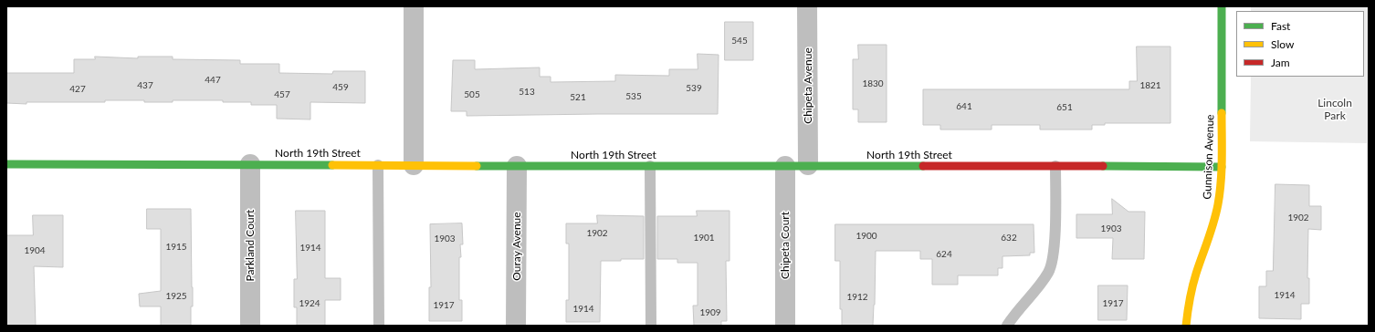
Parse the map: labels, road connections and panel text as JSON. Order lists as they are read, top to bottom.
{
  "streets": {
    "street": [
      "Chipeta Avenue",
      "North 19th Street",
      "Gunnison Avenue",
      "Parkland Court",
      "Chipeta Court",
      "Ouray Avenue"
    ]
  },
  "crossings": [
    ["Chipeta Avenue", "North 19th Street"],
    ["North 19th Street", "Gunnison Avenue"],
    ["North 19th Street", "Parkland Court"],
    ["North 19th Street", "Chipeta Court"],
    ["North 19th Street", "Ouray Avenue"]
  ],
  "parks": ["Lincoln Park"],
  "house_numbers": [
    "545",
    "447",
    "1830",
    "437",
    "1821",
    "459",
    "539",
    "427",
    "513",
    "457",
    "505",
    "535",
    "521",
    "641",
    "651",
    "1902",
    "1903",
    "1902",
    "1900",
    "1901",
    "632",
    "1903",
    "1915",
    "1914",
    "1904",
    "624",
    "1914",
    "1925",
    "1912",
    "1924",
    "1917",
    "1917",
    "1914",
    "1909"
  ],
  "legend": ["Fast", "Slow", "Jam"]
}
